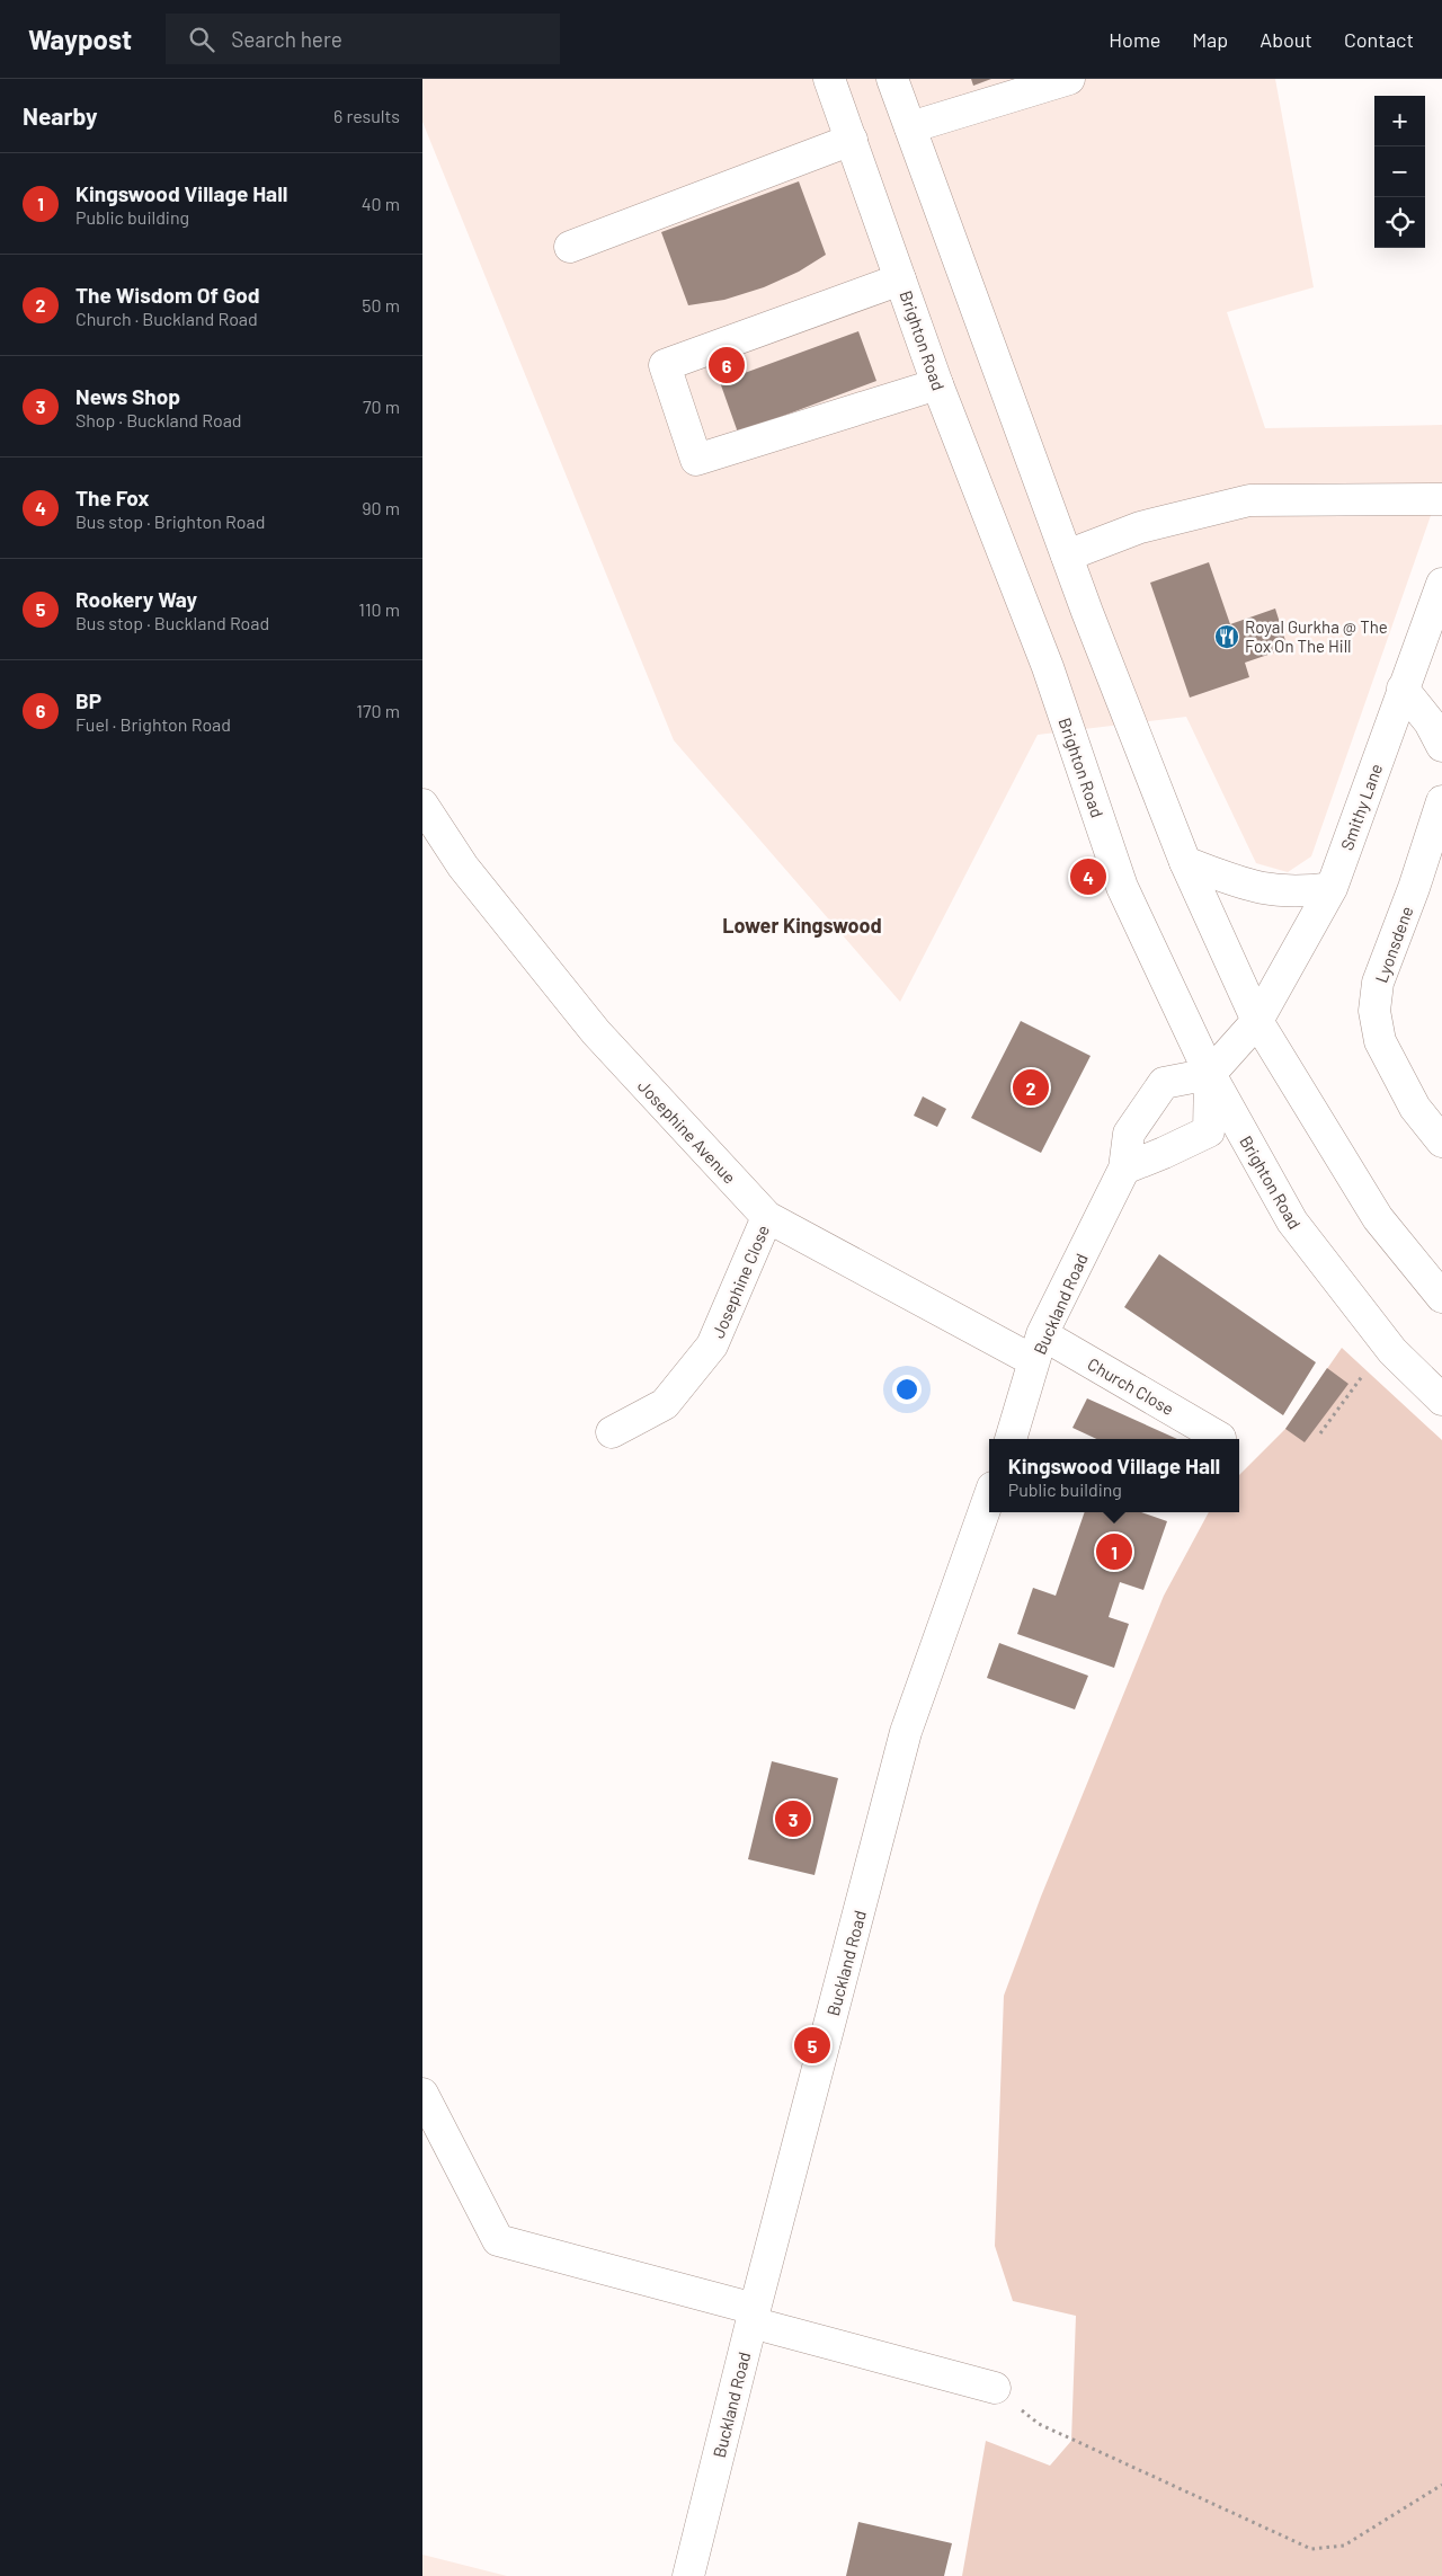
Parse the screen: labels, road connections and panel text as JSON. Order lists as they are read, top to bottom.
{
  "streets": {
    "main road": [
      "Brighton Road",
      "Smithy Lane",
      "Lyonsdene",
      "Josephine Avenue",
      "Josephine Close",
      "Buckland Road",
      "Church Close"
    ]
  },
  "crossings": [
    ["Brighton Road", "Smithy Lane"],
    ["Brighton Road", "Buckland Road"],
    ["Smithy Lane", "Buckland Road"],
    ["Josephine Avenue", "Josephine Close"],
    ["Josephine Avenue", "Buckland Road"],
    ["Josephine Avenue", "Church Close"],
    ["Buckland Road", "Church Close"]
  ],
  "districts": ["Lower Kingswood"],
  "places": {
    "restaurant": ["Royal Gurkha @ The Fox On The Hill"]
  },
  "page": {
    "header": "Waypost",
    "search": "Search here",
    "nav": [
      "Home",
      "Map",
      "About",
      "Contact"
    ],
    "heading": ["Nearby", "6 results"],
    "map_buttons": ["+", "−"],
    "list": [
      {
        "mark": "1",
        "name": "Kingswood Village Hall",
        "note": "Public building",
        "value": "40 m"
      },
      {
        "mark": "2",
        "name": "The Wisdom Of God",
        "note": "Church · Buckland Road",
        "value": "50 m"
      },
      {
        "mark": "3",
        "name": "News Shop",
        "note": "Shop · Buckland Road",
        "value": "70 m"
      },
      {
        "mark": "4",
        "name": "The Fox",
        "note": "Bus stop · Brighton Road",
        "value": "90 m"
      },
      {
        "mark": "5",
        "name": "Rookery Way",
        "note": "Bus stop · Buckland Road",
        "value": "110 m"
      },
      {
        "mark": "6",
        "name": "BP",
        "note": "Fuel · Brighton Road",
        "value": "170 m"
      }
    ],
    "pins": [
      "6",
      "4",
      "2",
      "1",
      "3",
      "5"
    ],
    "popup": ["Kingswood Village Hall", "Public building"]
  }
}
